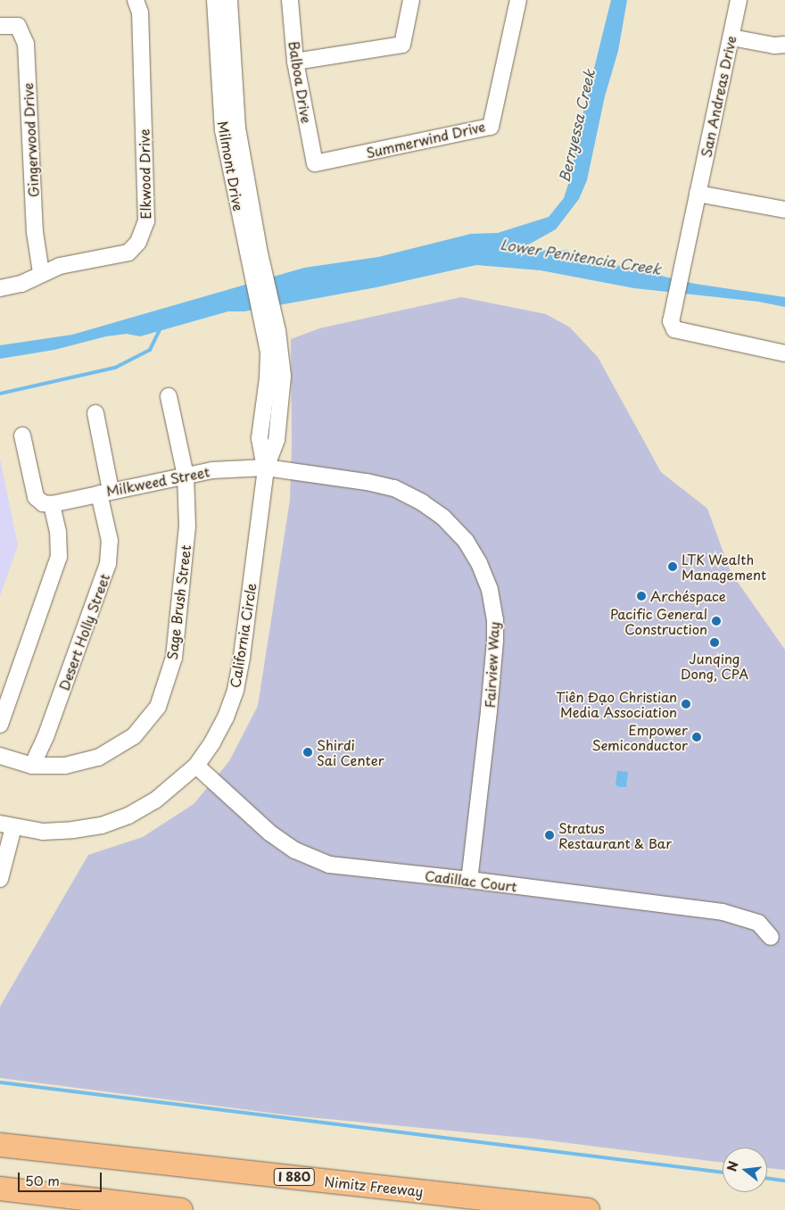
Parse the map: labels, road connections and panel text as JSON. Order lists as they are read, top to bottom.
{
  "streets": {
    "highway": ["I 880", "Nimitz Freeway"],
    "street": [
      "Balboa Drive",
      "San Andreas Drive",
      "Summerwind Drive",
      "Gingerwood Drive",
      "Milmont Drive",
      "Elkwood Drive",
      "Milkweed Street",
      "Sage Brush Street",
      "Desert Holly Street",
      "California Circle",
      "Fairview Way",
      "Cadillac Court"
    ]
  },
  "crossings": [
    ["Balboa Drive", "Summerwind Drive"],
    ["Gingerwood Drive", "Elkwood Drive"],
    ["Milmont Drive", "California Circle"],
    ["Milkweed Street", "Sage Brush Street"],
    ["Milkweed Street", "Desert Holly Street"],
    ["Milkweed Street", "California Circle"],
    ["Milkweed Street", "Fairview Way"],
    ["Sage Brush Street", "Desert Holly Street"],
    ["California Circle", "Fairview Way"],
    ["California Circle", "Cadillac Court"],
    ["Fairview Way", "Cadillac Court"]
  ],
  "water": ["Berryessa Creek", "Lower Penitencia Creek"],
  "places": [
    "LTK Wealth Management",
    "Archéspace",
    "Pacific General Construction",
    "Junqing Dong, CPA",
    "Tiên Đạo Christian Media Association",
    "Empower Semiconductor",
    "Shirdi Sai Center",
    "Stratus Restaurant & Bar"
  ],
  "scale_bar": "50 m",
  "north": "left"
}
